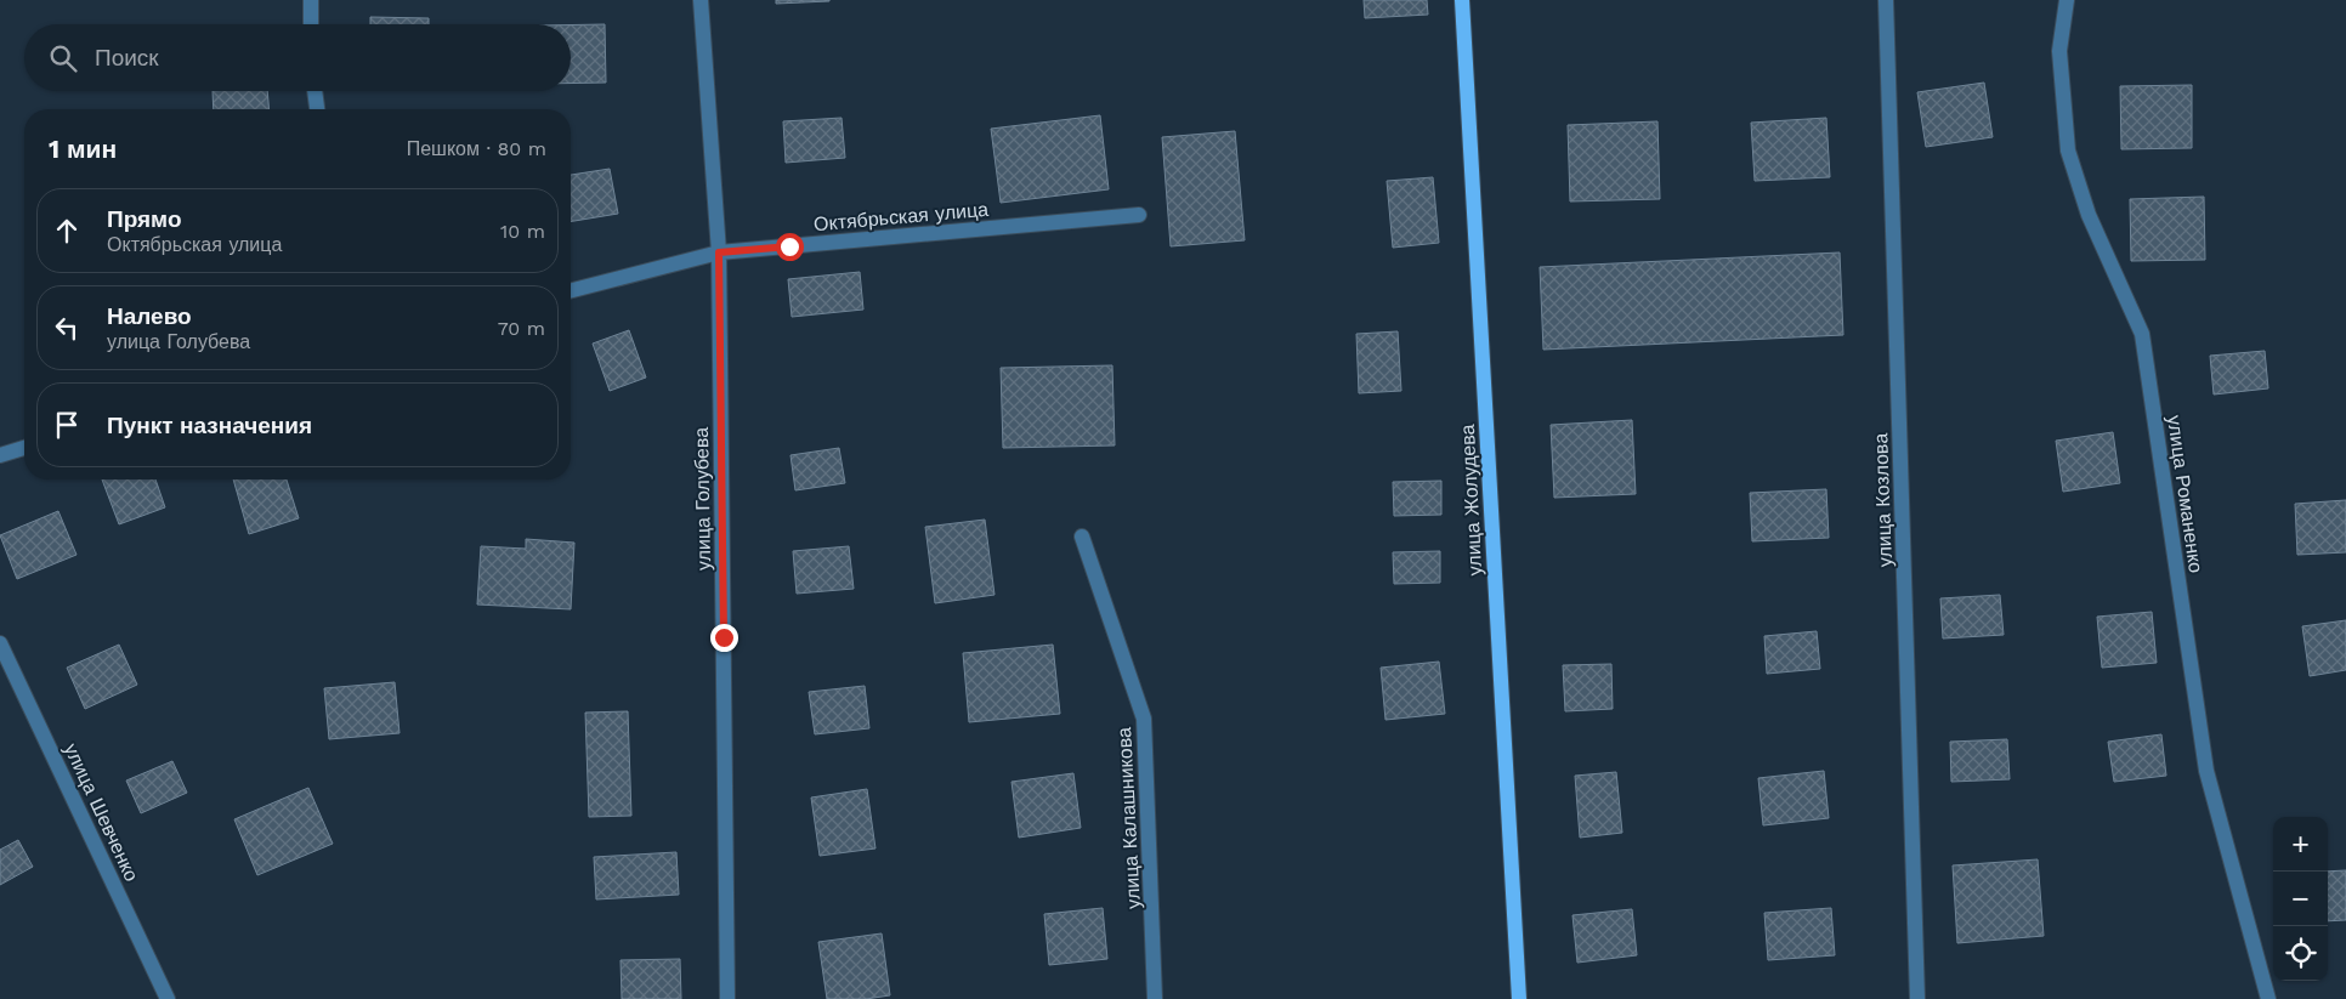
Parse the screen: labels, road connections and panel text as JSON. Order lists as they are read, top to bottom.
{
  "streets": {
    "main road": ["улица Жолудева"],
    "street": [
      "Октябрьская улица",
      "улица Романенко",
      "улица Голубева",
      "улица Козлова",
      "улица Шевченко",
      "улица Калашникова"
    ]
  },
  "crossings": [
    ["Октябрьская улица", "улица Голубева"]
  ],
  "page": {
    "search": "Поиск",
    "heading": ["1 мин", "Пешком · 80 m"],
    "list": [
      ["Прямо", "Октябрьская улица", "10 m"],
      ["Налево", "улица Голубева", "70 m"],
      "Пункт назначения"
    ],
    "map_buttons": ["+", "−"]
  }
}
